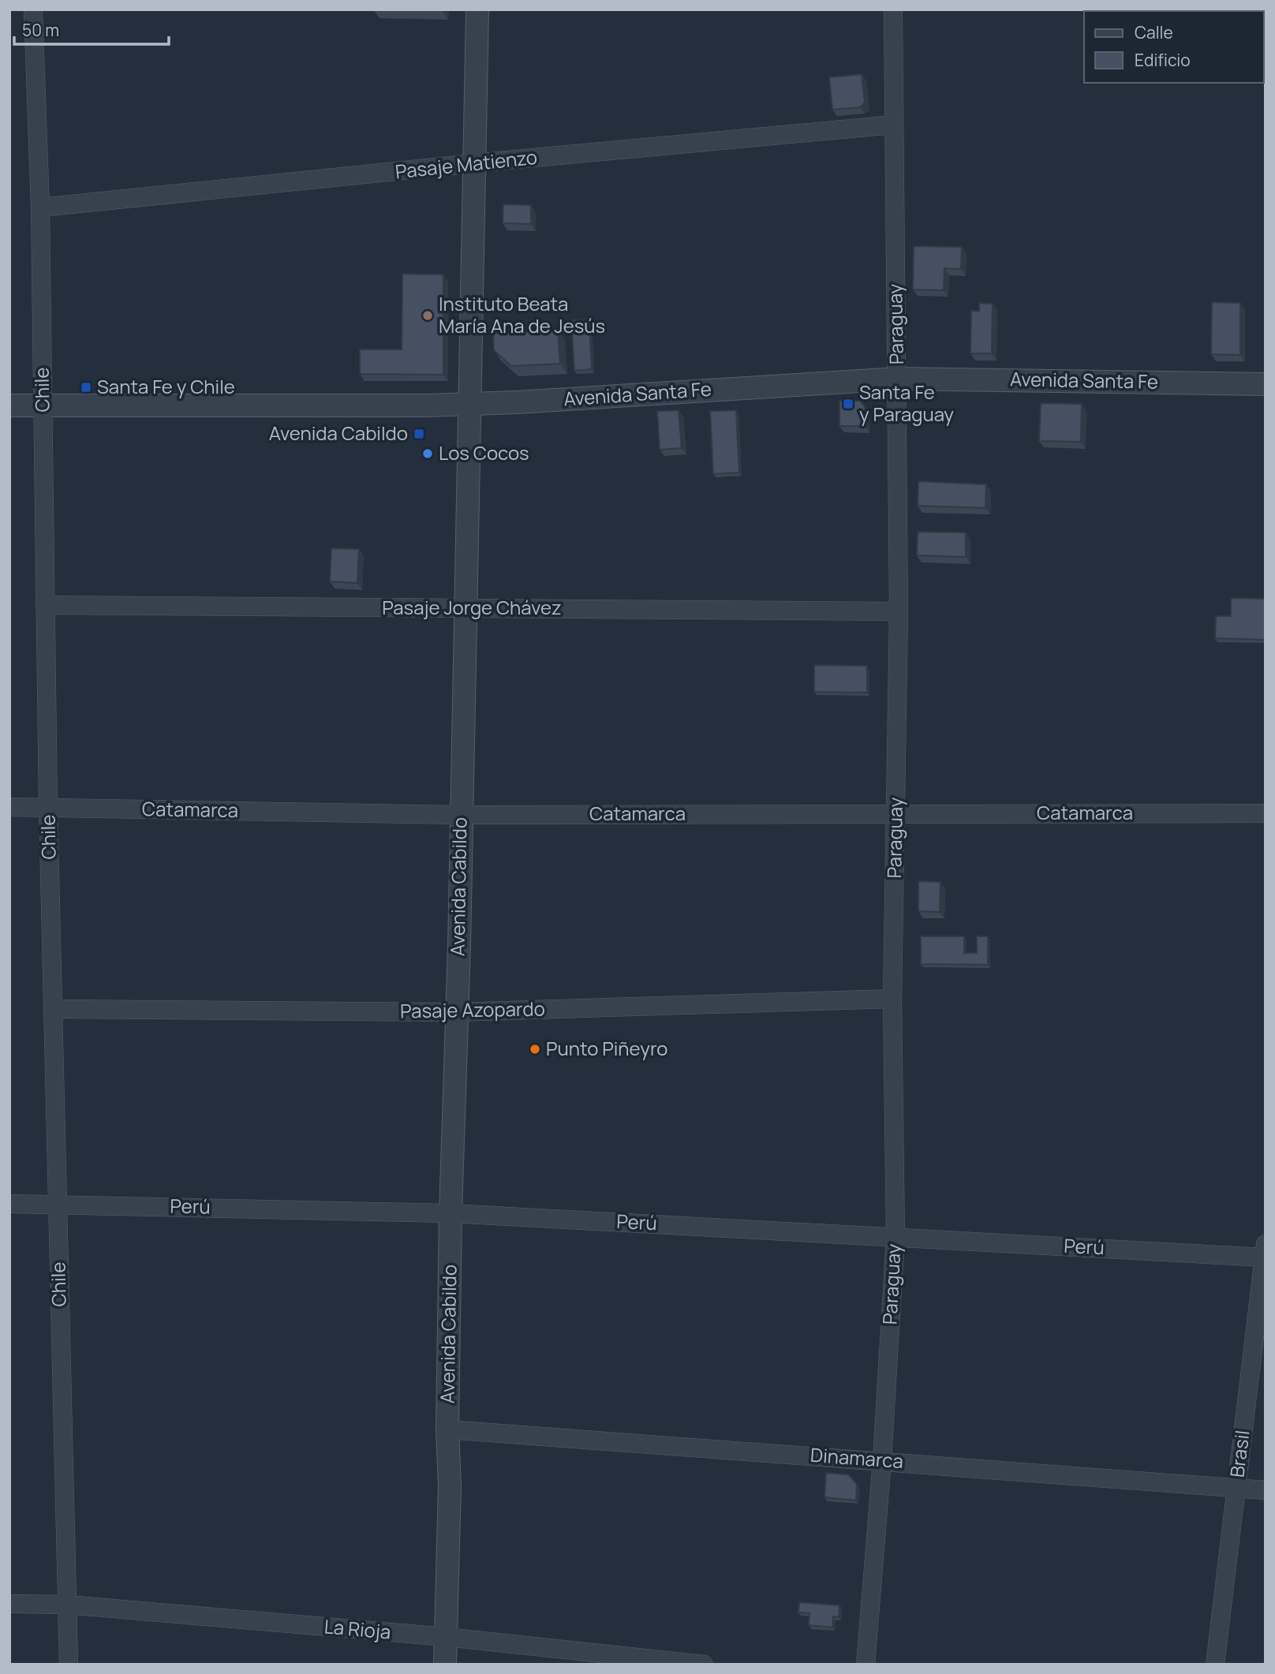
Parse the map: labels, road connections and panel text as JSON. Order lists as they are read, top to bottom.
{
  "streets": {
    "street": [
      "Pasaje Matienzo",
      "Paraguay",
      "Avenida Santa Fe",
      "Chile",
      "Pasaje Jorge Chávez",
      "Catamarca",
      "Avenida Cabildo",
      "Pasaje Azopardo",
      "Perú",
      "Brasil",
      "Dinamarca",
      "La Rioja"
    ]
  },
  "crossings": [
    ["Pasaje Matienzo", "Paraguay"],
    ["Pasaje Matienzo", "Chile"],
    ["Pasaje Matienzo", "Avenida Cabildo"],
    ["Paraguay", "Avenida Santa Fe"],
    ["Paraguay", "Pasaje Jorge Chávez"],
    ["Paraguay", "Catamarca"],
    ["Paraguay", "Pasaje Azopardo"],
    ["Paraguay", "Perú"],
    ["Paraguay", "Dinamarca"],
    ["Avenida Santa Fe", "Chile"],
    ["Avenida Santa Fe", "Avenida Cabildo"],
    ["Chile", "Pasaje Jorge Chávez"],
    ["Chile", "Catamarca"],
    ["Chile", "Pasaje Azopardo"],
    ["Chile", "Perú"],
    ["Chile", "La Rioja"],
    ["Pasaje Jorge Chávez", "Avenida Cabildo"],
    ["Catamarca", "Avenida Cabildo"],
    ["Avenida Cabildo", "Pasaje Azopardo"],
    ["Avenida Cabildo", "Perú"],
    ["Avenida Cabildo", "Dinamarca"],
    ["Avenida Cabildo", "La Rioja"],
    ["Perú", "Brasil"],
    ["Brasil", "Dinamarca"]
  ],
  "places": {
    "other": ["Instituto Beata María Ana de Jesús", "Los Cocos", "Punto Piñeyro"],
    "transit": ["Santa Fe y Chile", "Santa Fe y Paraguay", "Avenida Cabildo"]
  },
  "legend": ["Calle", "Edificio"],
  "scale_bar": "50 m"
}
